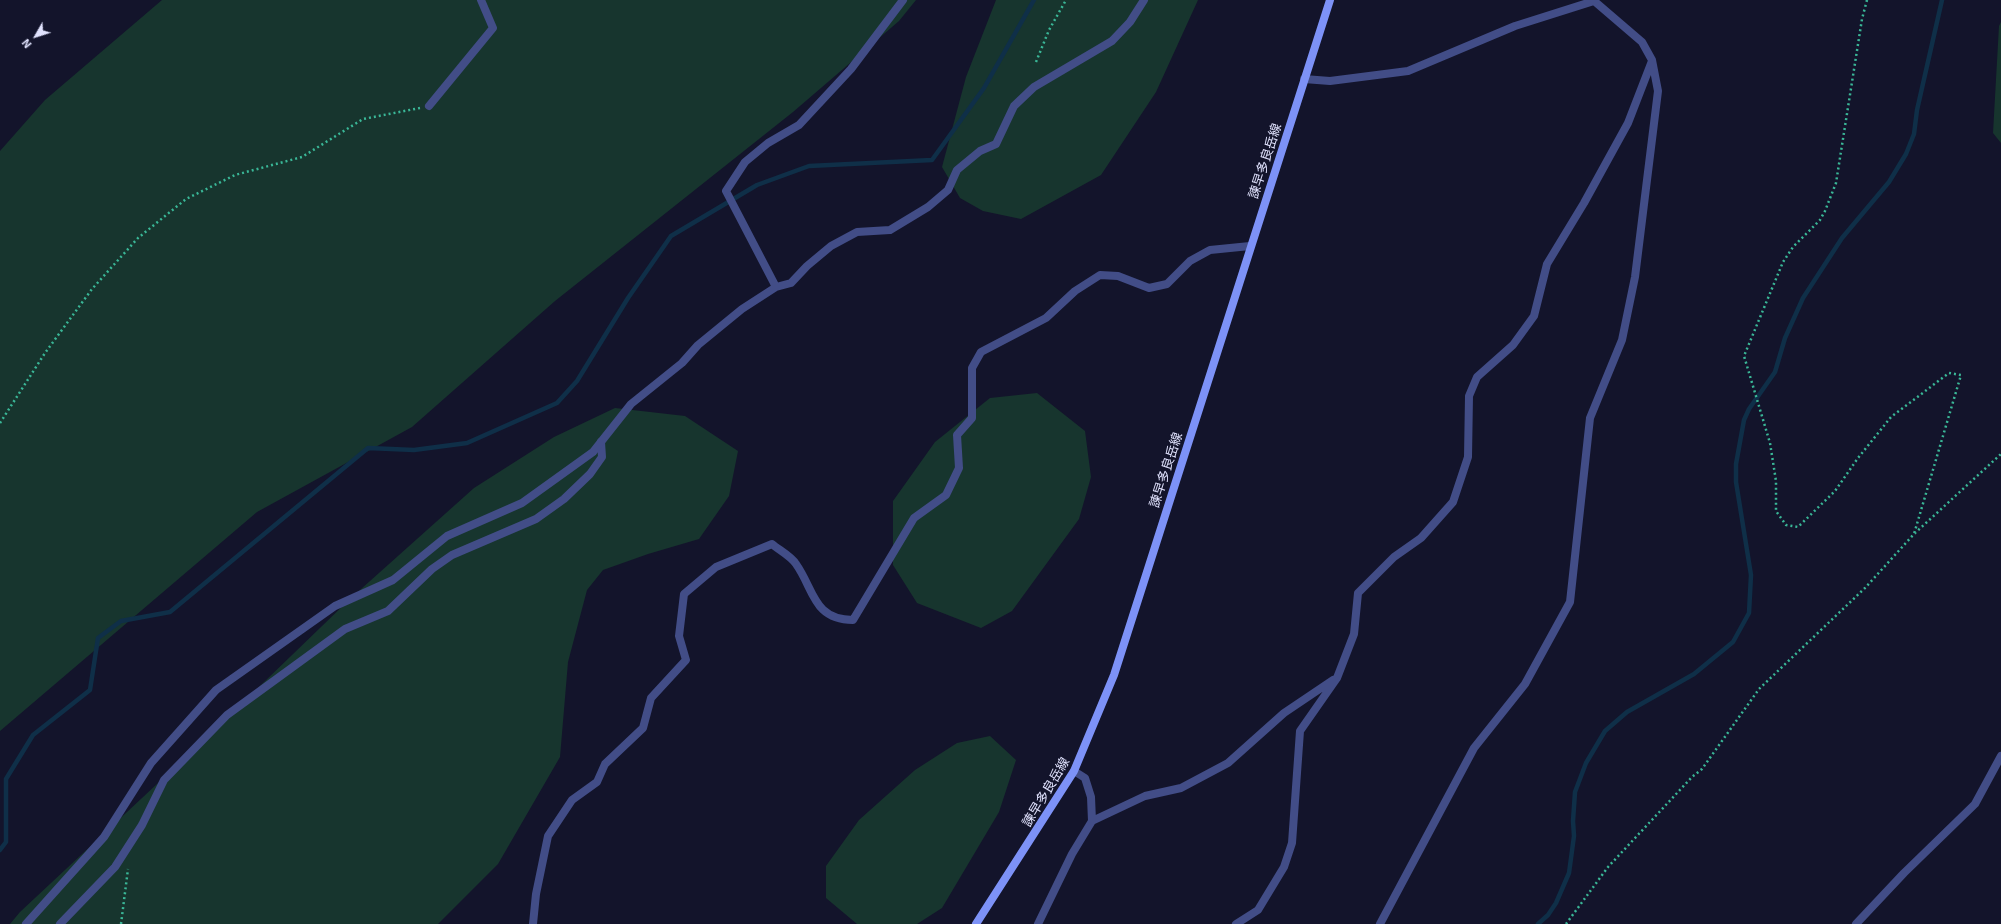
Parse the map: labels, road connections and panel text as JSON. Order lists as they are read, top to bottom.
{
  "streets": {
    "main road": ["諫早多良岳線"]
  },
  "north": "bottom left"
}
